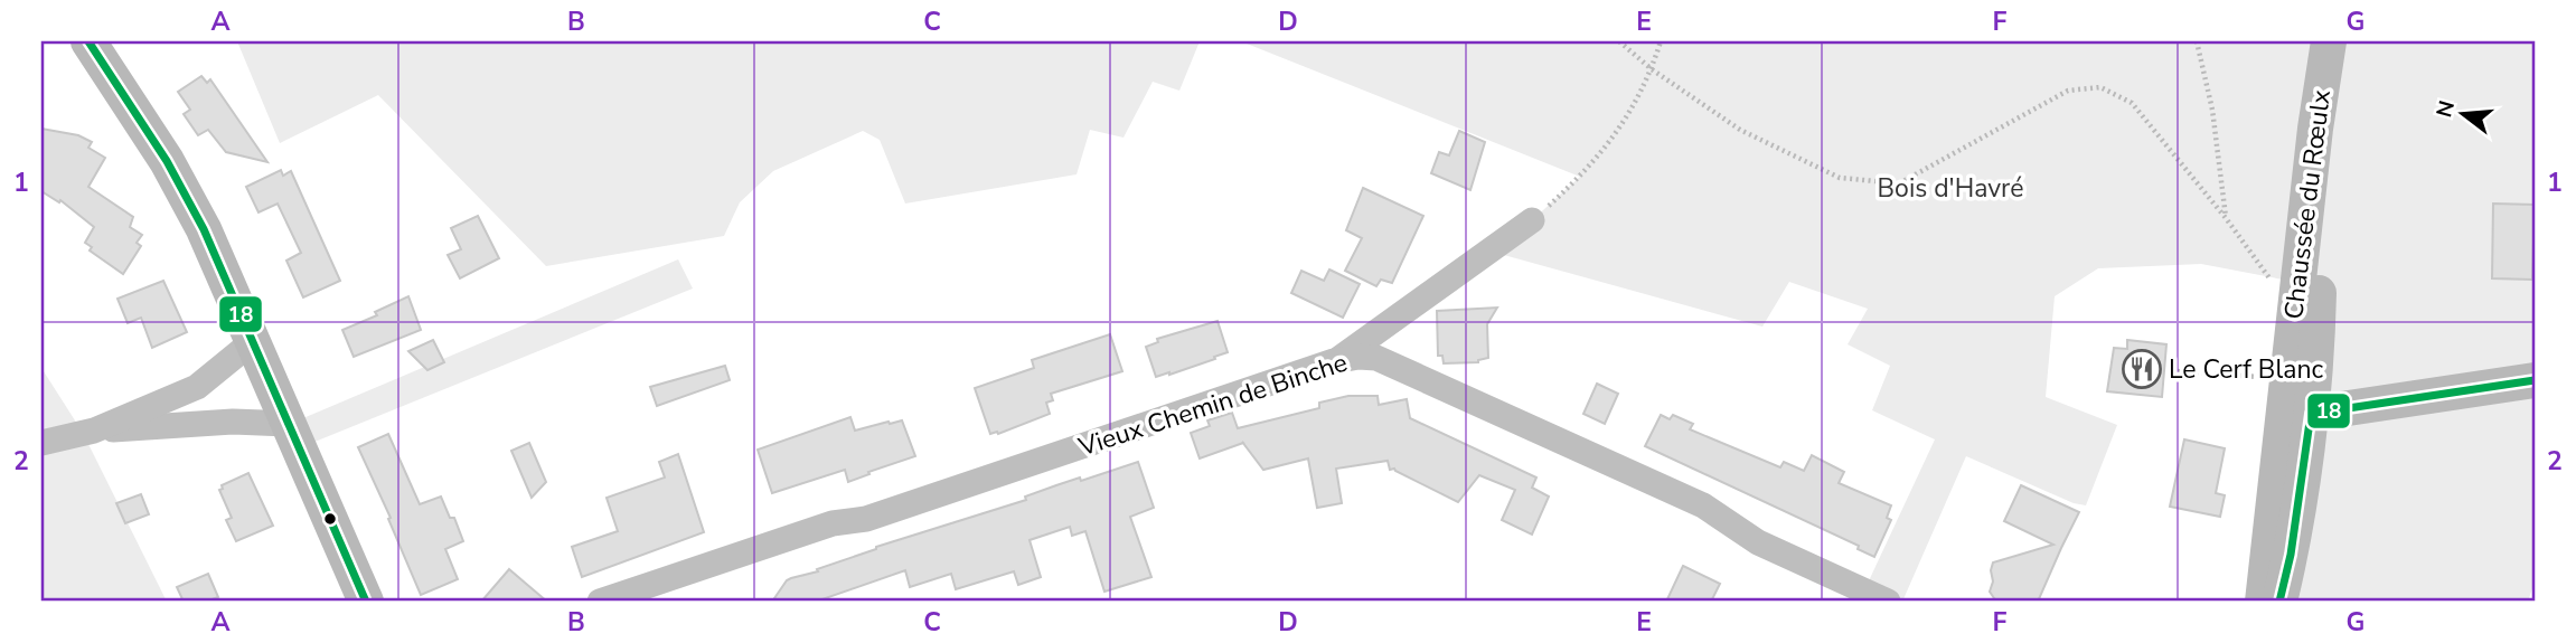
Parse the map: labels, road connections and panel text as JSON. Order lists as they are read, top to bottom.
{
  "streets": {
    "main road": ["Chaussée du Rœulx"],
    "street": ["Vieux Chemin de Binche"]
  },
  "parks": ["Bois d'Havré"],
  "places": {
    "restaurant": ["Le Cerf Blanc"]
  },
  "lines": ["transit line 18"],
  "north": "left",
  "grid": {
    "columns": [
      "A",
      "B",
      "C",
      "D",
      "E",
      "F",
      "G"
    ],
    "rows": ["1", "2"]
  }
}
